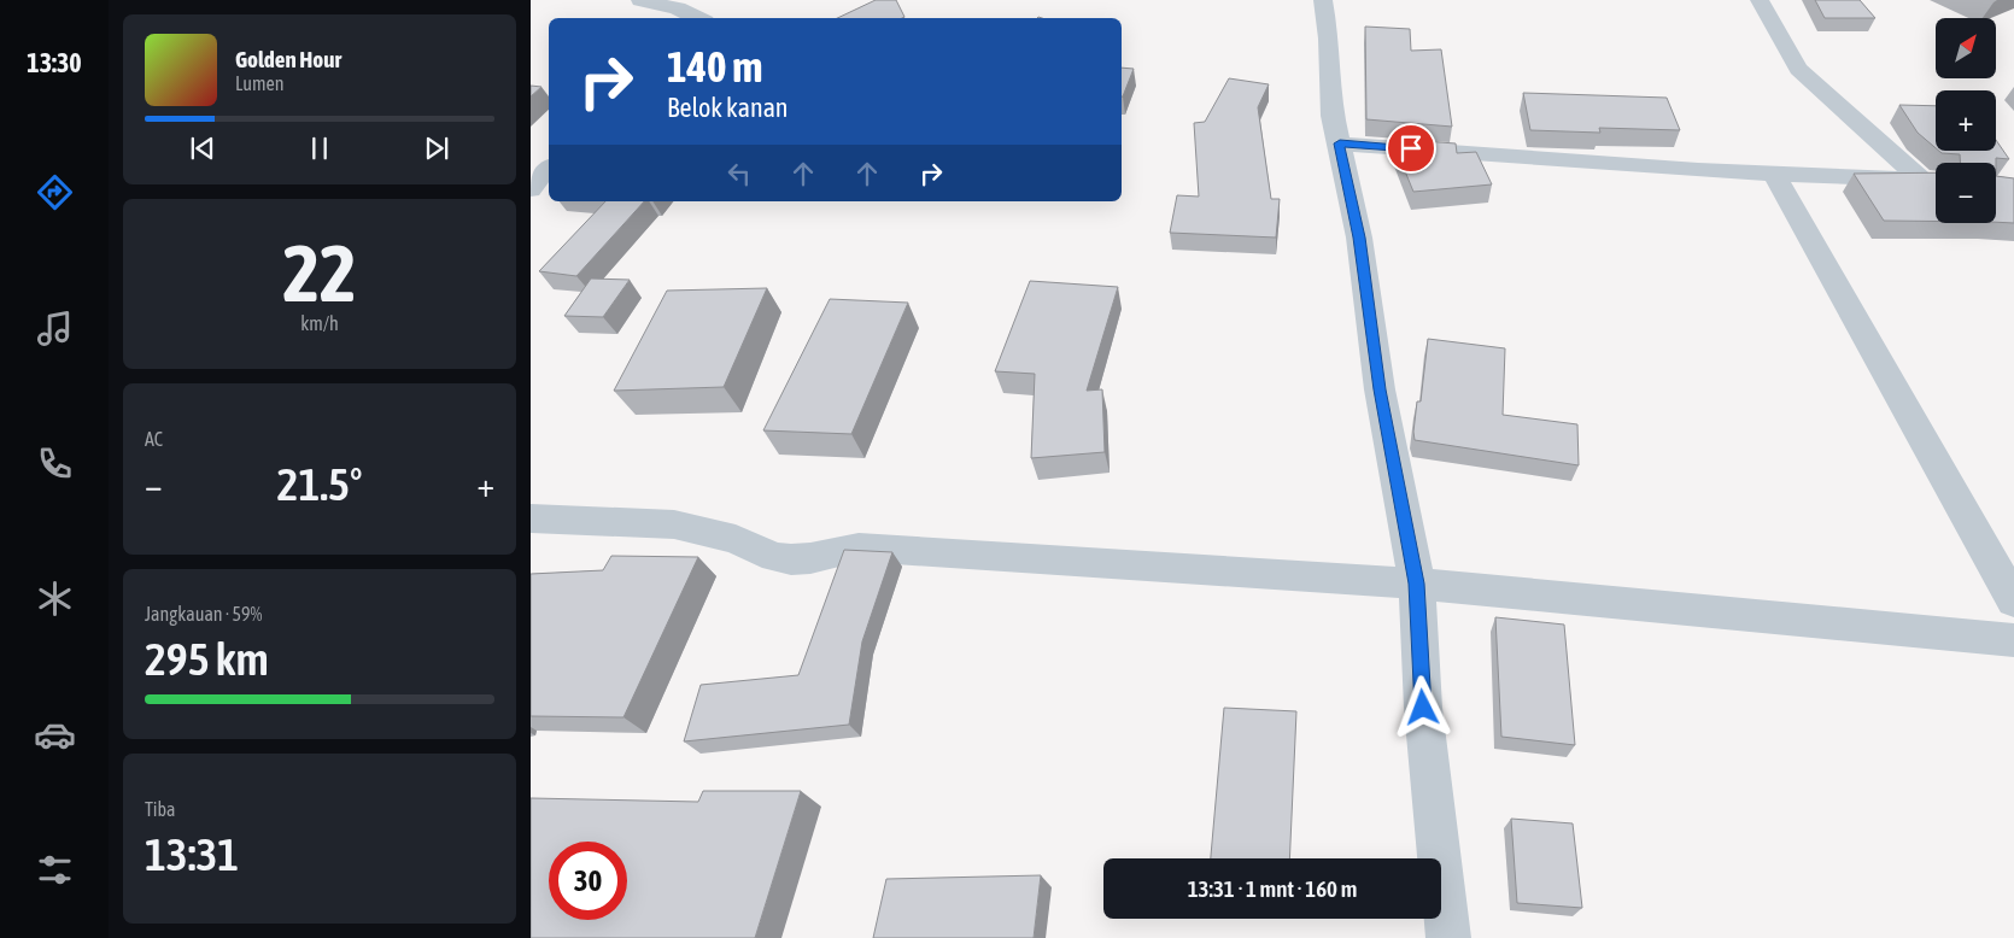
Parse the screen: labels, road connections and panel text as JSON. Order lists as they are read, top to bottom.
{
  "north": "top right",
  "page": {
    "tabs": "13:30",
    "map_buttons": ["+", "−"],
    "turn": ["140 m", "Belok kanan"],
    "song": ["Golden Hour", "Lumen"],
    "tile": [
      ["22", "km/h"],
      "AC",
      ["Jangkauan · 59%", "295 km"],
      ["Tiba", "13:31"]
    ],
    "heat": ["−", "21.5°", "+"],
    "limit": "30",
    "trip": "13:31 · 1 mnt · 160 m"
  }
}
